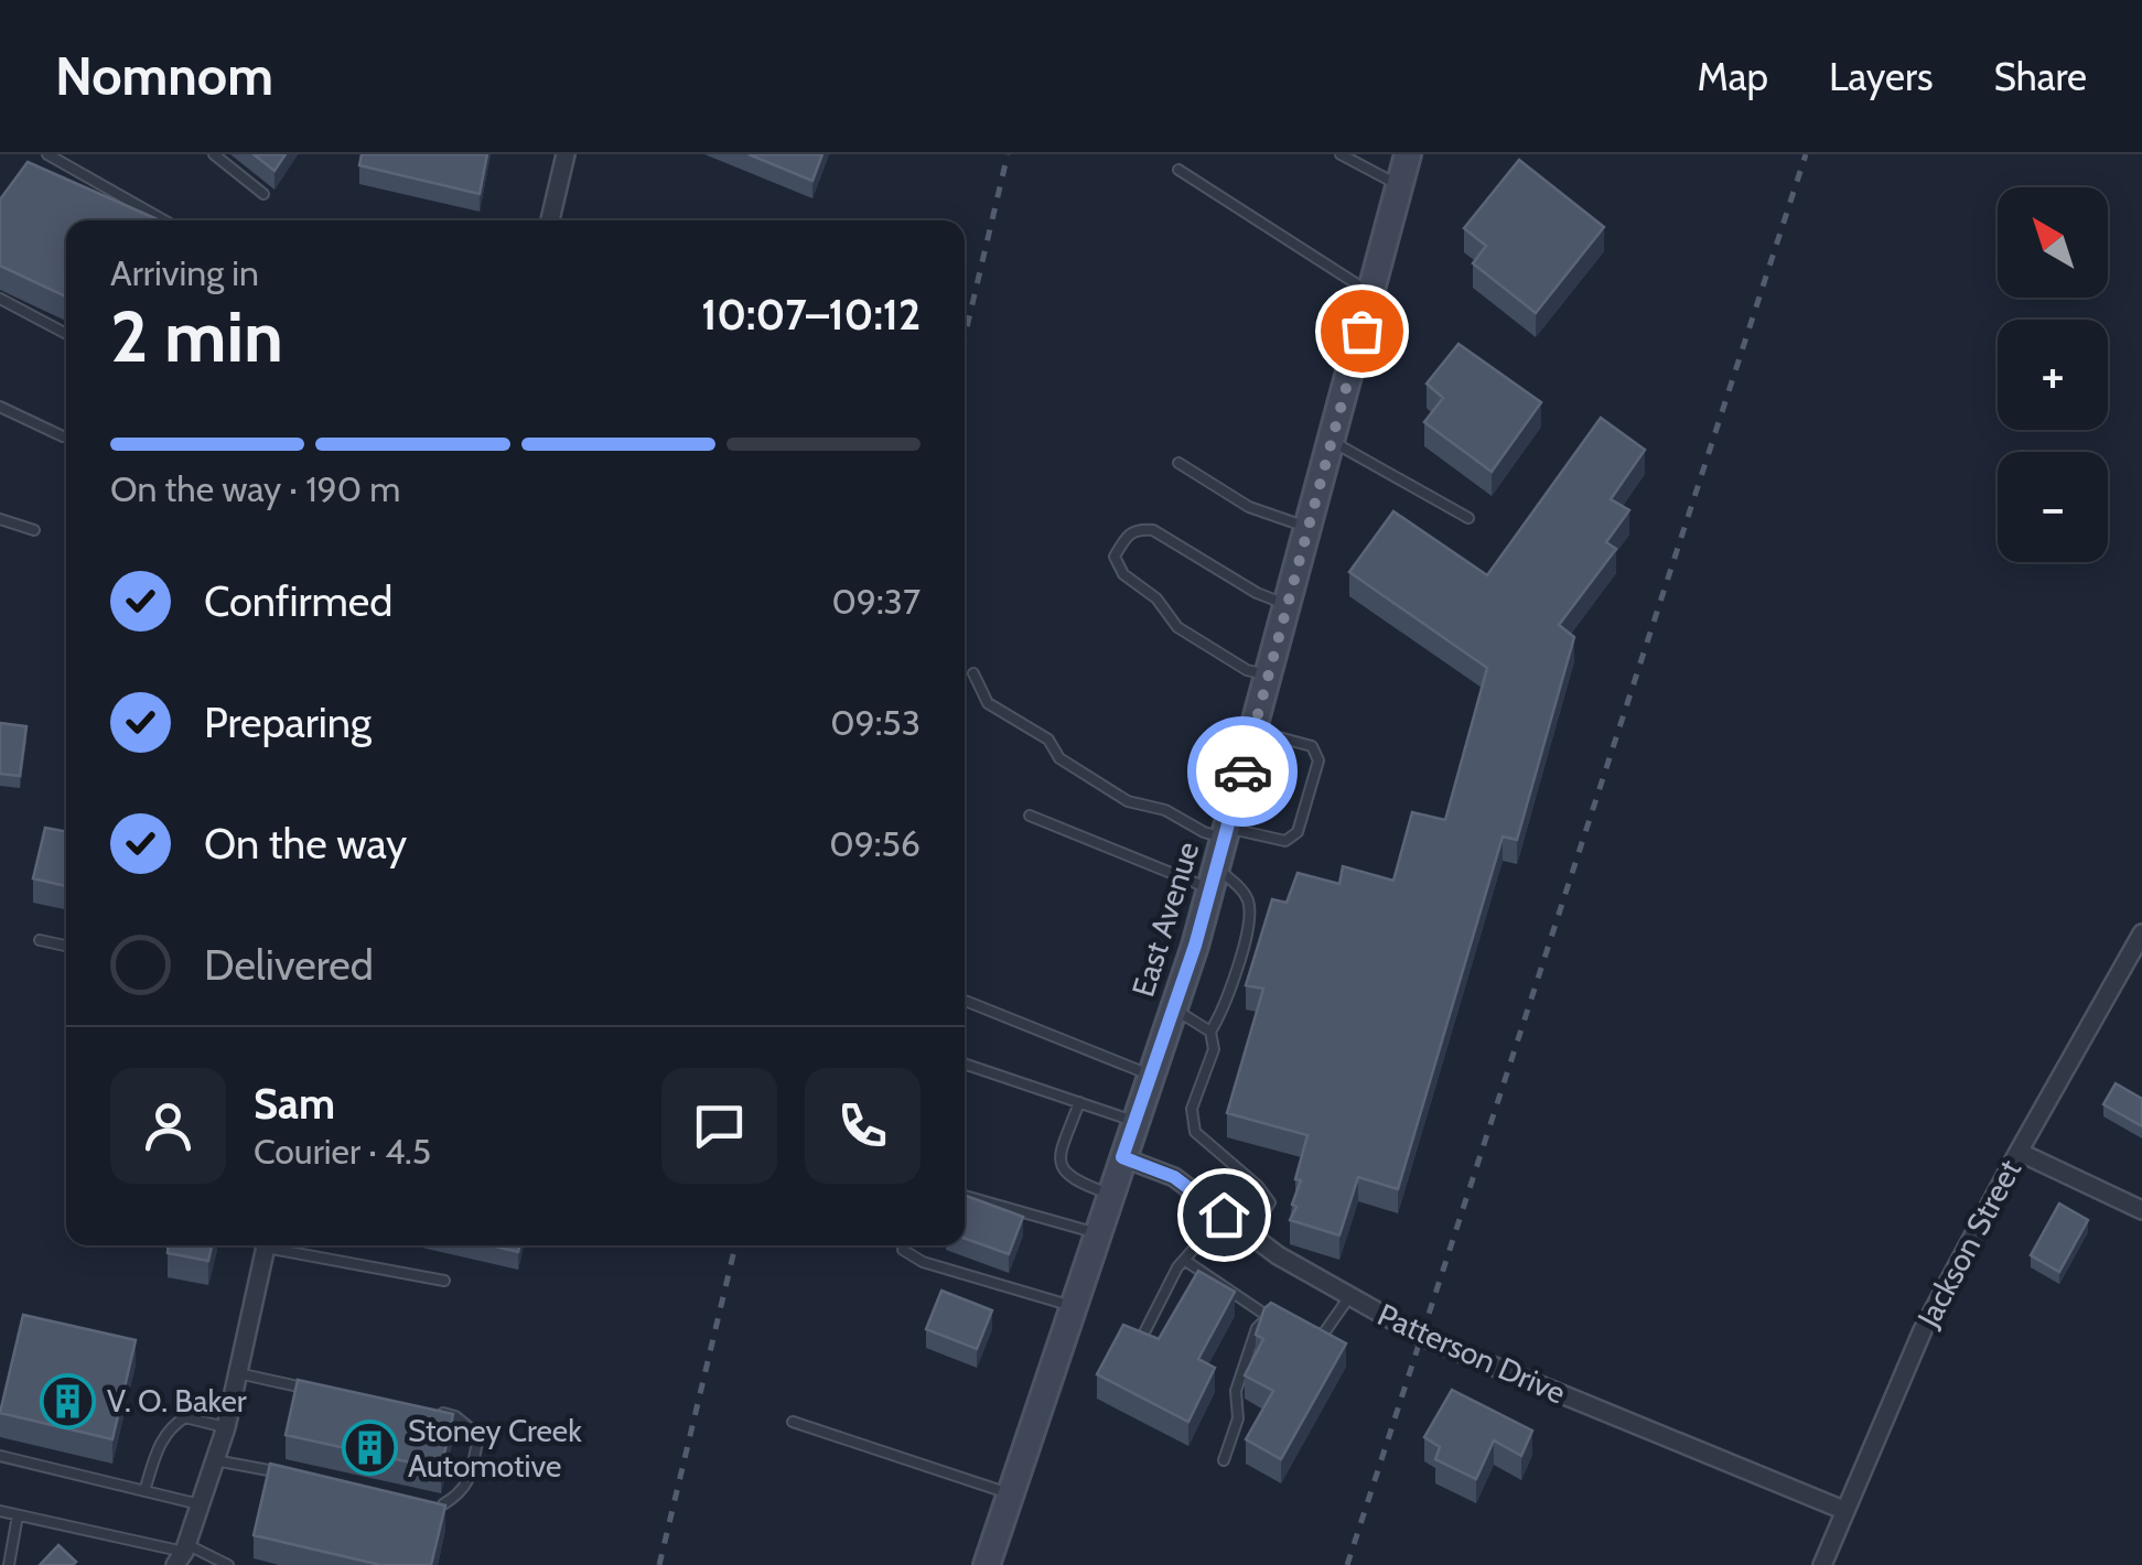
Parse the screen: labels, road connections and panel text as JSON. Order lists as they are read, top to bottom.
{
  "streets": {
    "street": ["East Avenue", "Jackson Street", "Patterson Drive"]
  },
  "crossings": [
    ["East Avenue", "Patterson Drive"],
    ["Jackson Street", "Patterson Drive"]
  ],
  "places": {
    "building": ["V. O. Baker", "Stoney Creek Automotive"]
  },
  "north": "top left",
  "page": {
    "header": "Nomnom",
    "nav": ["Map", "Layers", "Share"],
    "map_buttons": ["+", "−"],
    "heading": ["2 min", "Arriving in", "10:07–10:12"],
    "panel": ["Sam", "Courier · 4.5"],
    "bar": "On the way · 190 m",
    "list": [
      ["Confirmed", "09:37"],
      ["Preparing", "09:53"],
      ["On the way", "09:56"],
      "Delivered"
    ]
  }
}
